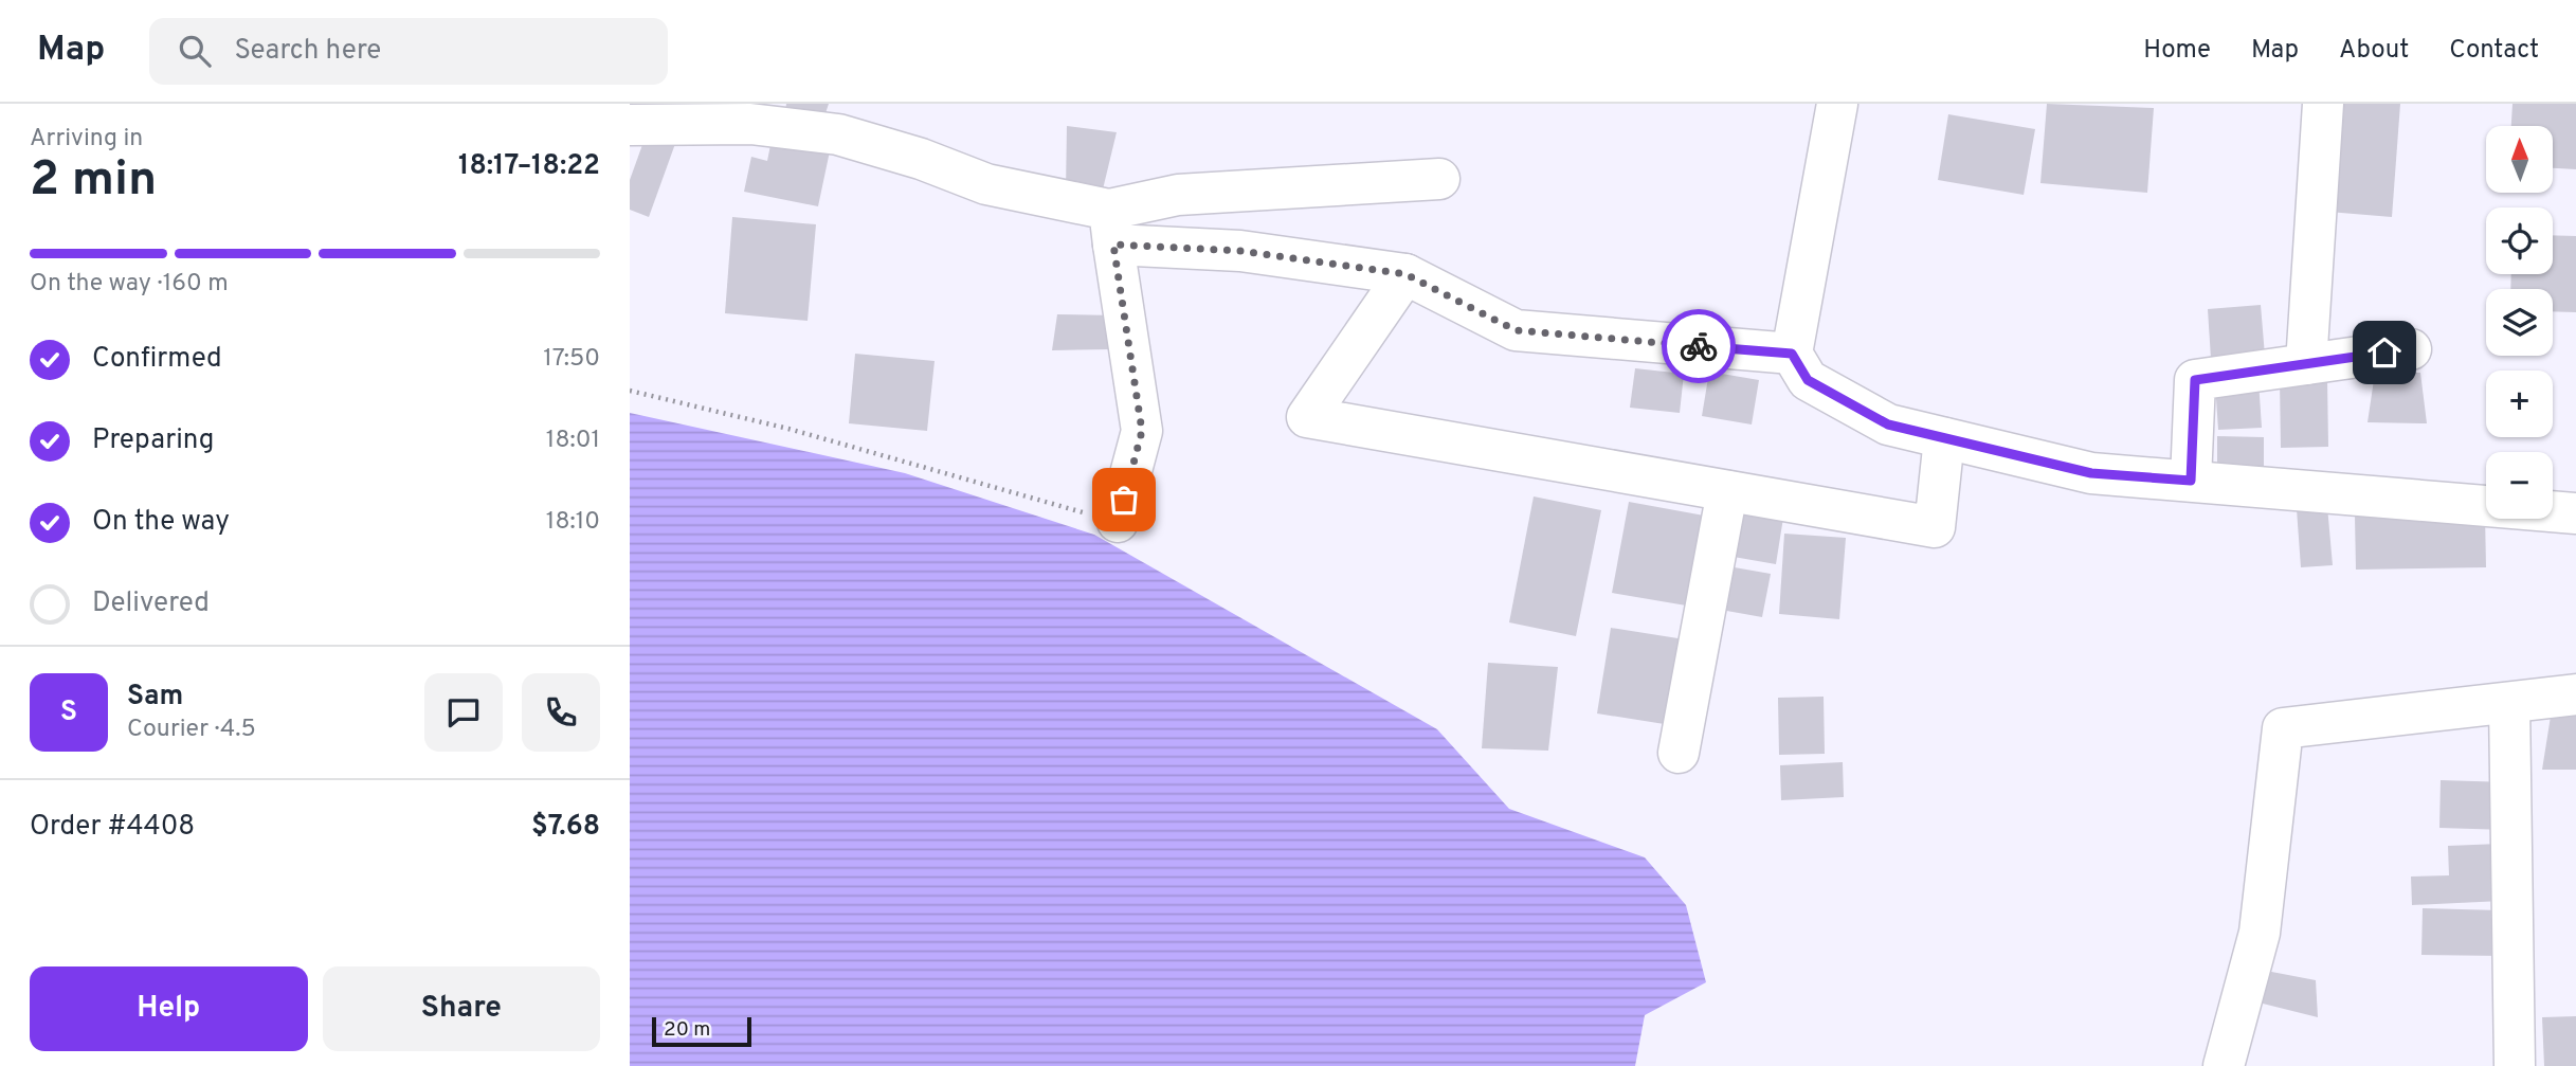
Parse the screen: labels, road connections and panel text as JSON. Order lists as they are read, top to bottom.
{
  "scale_bar": "20 m",
  "north": "top",
  "page": {
    "header": "Map",
    "search": "Search here",
    "nav": [
      "Home",
      "Map",
      "About",
      "Contact"
    ],
    "heading": ["2 min", "Arriving in", "18:17–18:22"],
    "panel": [
      "Sam",
      "Courier · 4.5",
      "Order #4408",
      "$7.68"
    ],
    "map_buttons": ["+", "−"],
    "bar": "On the way · 160 m",
    "list": [
      ["Confirmed", "17:50"],
      ["Preparing", "18:01"],
      ["On the way", "18:10"],
      "Delivered"
    ],
    "round": "S",
    "buttons": ["Help", "Share"],
    "scale": "20 m"
  }
}
